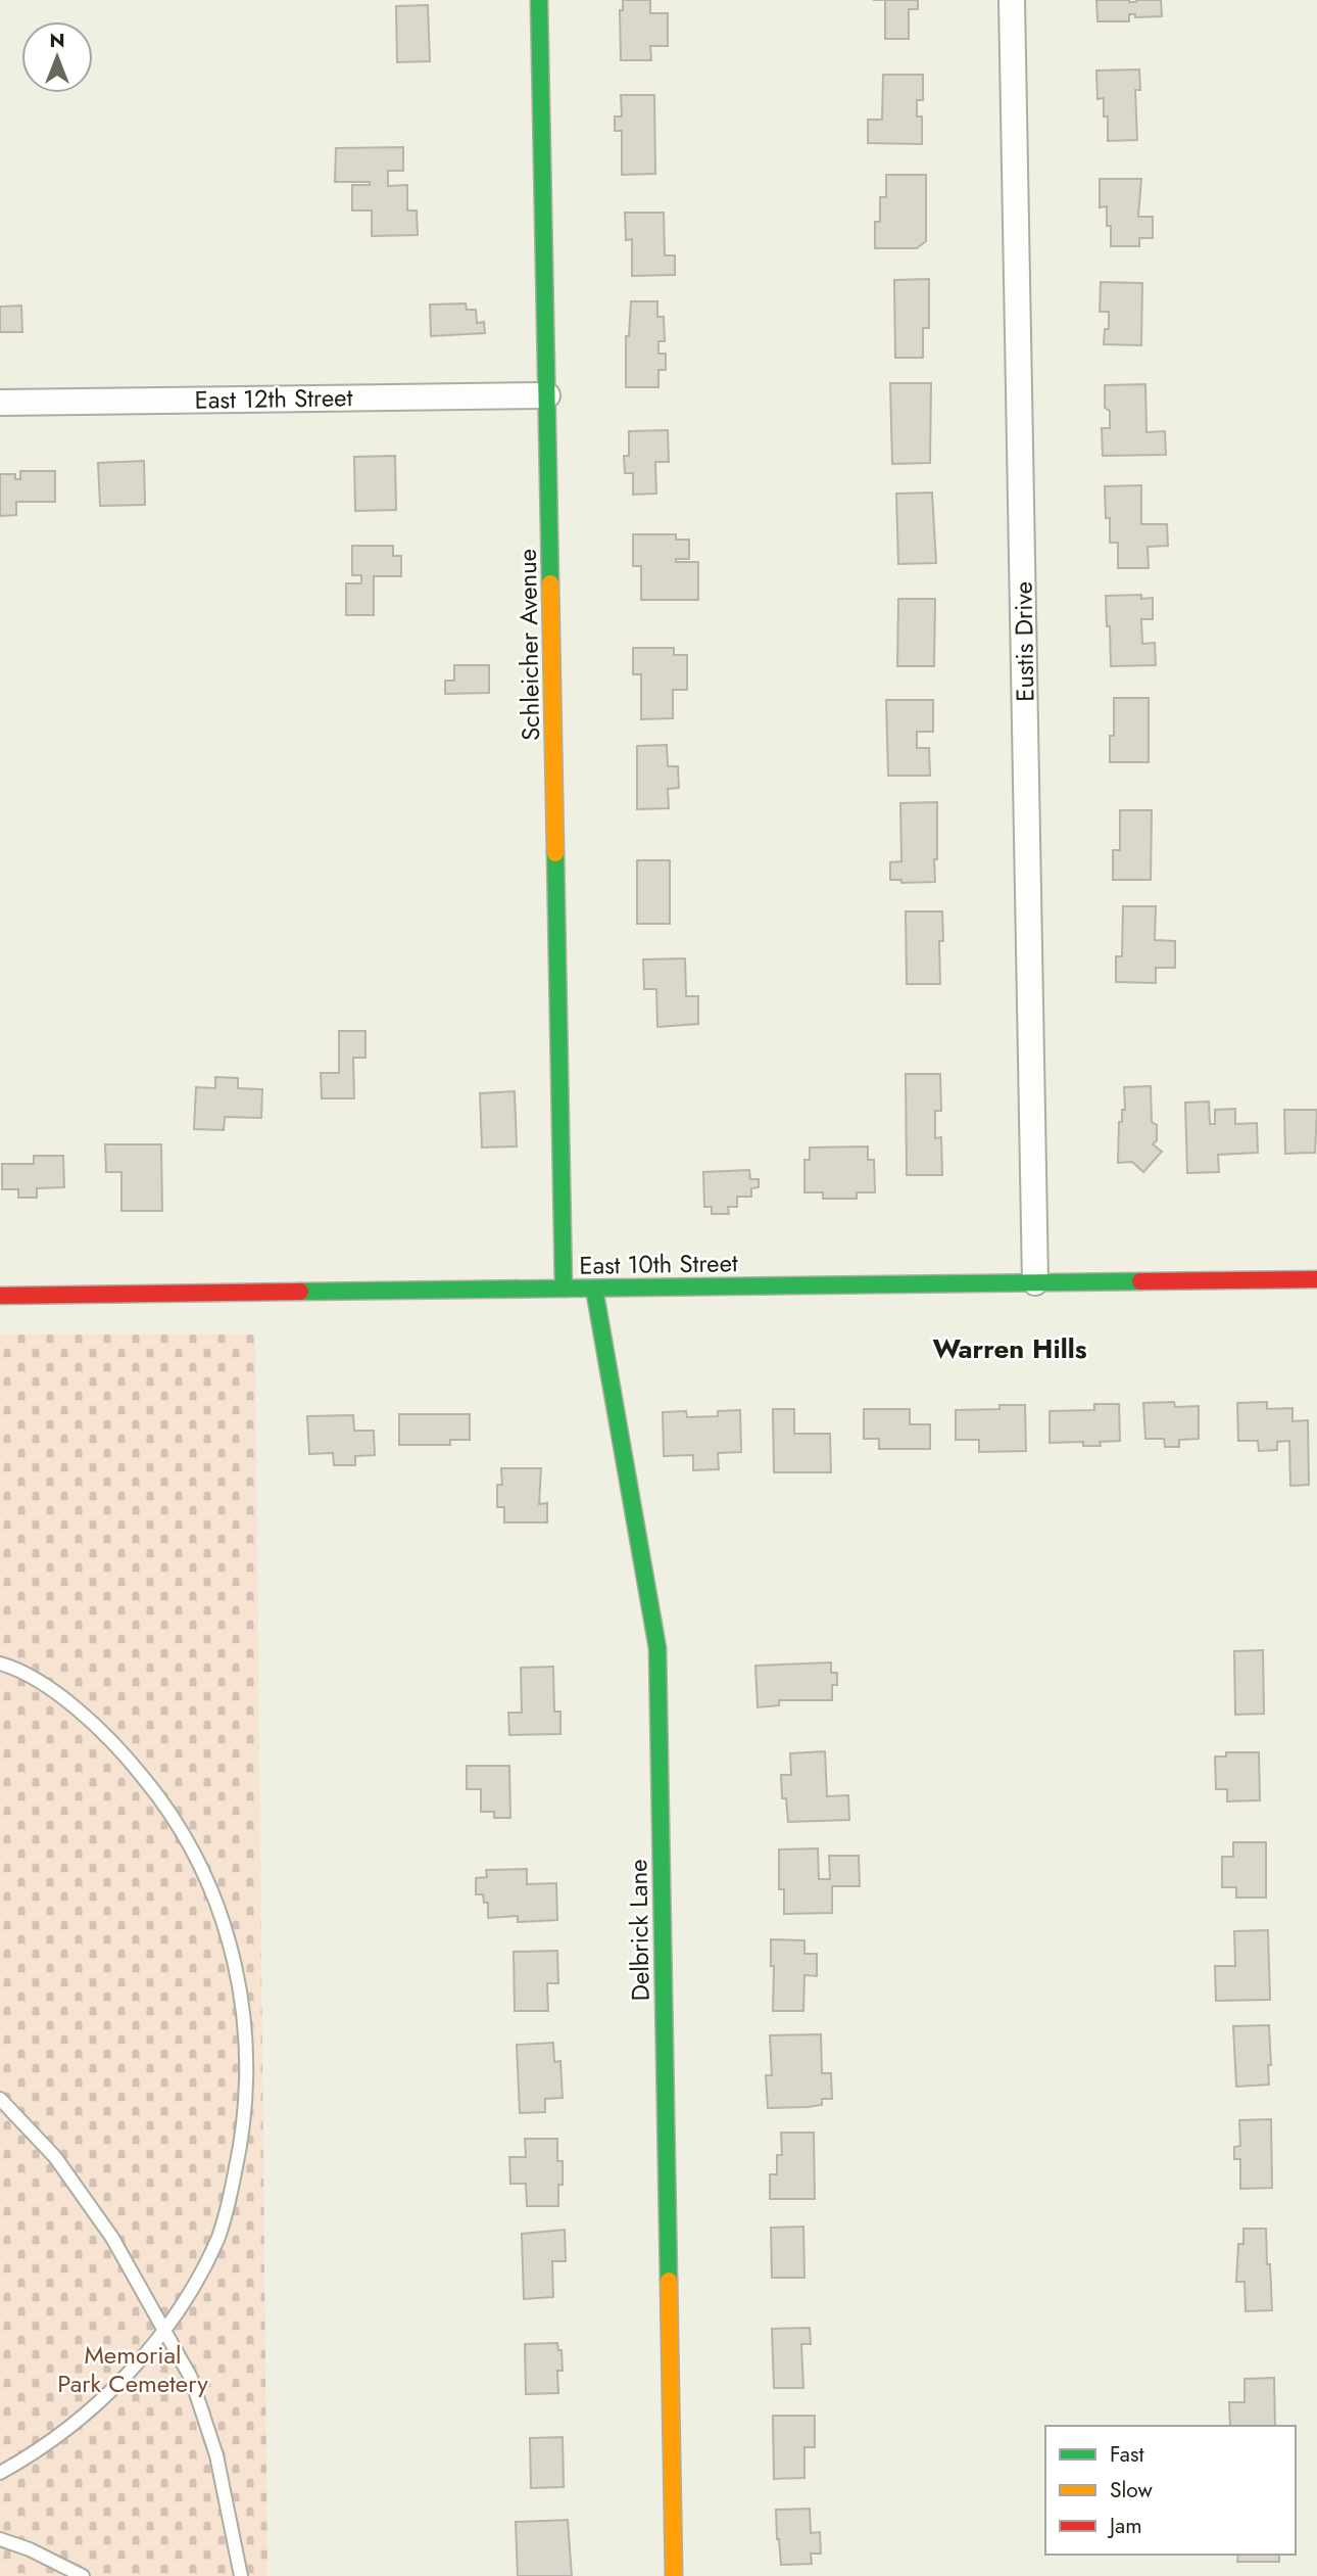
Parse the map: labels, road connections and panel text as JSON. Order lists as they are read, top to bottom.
{
  "streets": {
    "street": [
      "East 12th Street",
      "Eustis Drive",
      "Schleicher Avenue",
      "East 10th Street",
      "Delbrick Lane"
    ]
  },
  "crossings": [
    ["East 12th Street", "Schleicher Avenue"],
    ["Eustis Drive", "East 10th Street"],
    ["Schleicher Avenue", "East 10th Street"],
    ["East 10th Street", "Delbrick Lane"]
  ],
  "districts": ["Warren Hills"],
  "parks": ["Memorial Park Cemetery"],
  "legend": ["Fast", "Slow", "Jam"],
  "north": "top"
}
